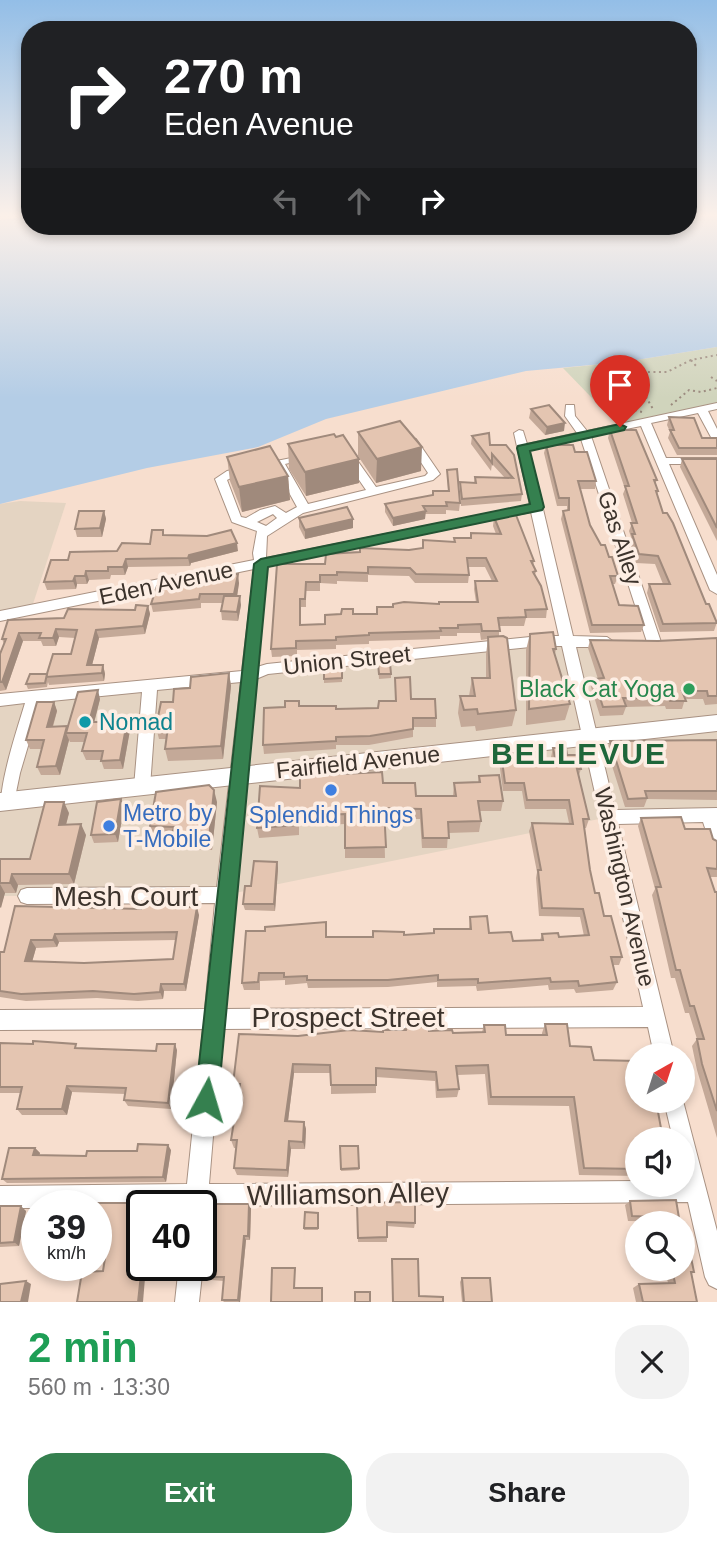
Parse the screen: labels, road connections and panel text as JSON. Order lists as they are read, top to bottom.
{
  "streets": {
    "main road": ["Fairfield Avenue"],
    "street": [
      "Gas Alley",
      "Eden Avenue",
      "Union Street",
      "Washington Avenue",
      "Mesh Court",
      "Prospect Street",
      "Williamson Alley"
    ]
  },
  "crossings": [
    ["Eden Avenue", "Washington Avenue"],
    ["Union Street", "Washington Avenue"],
    ["Fairfield Avenue", "Washington Avenue"],
    ["Washington Avenue", "Prospect Street"]
  ],
  "districts": ["BELLEVUE"],
  "places": [
    "Black Cat Yoga",
    "Nomad",
    "Splendid Things",
    "Metro by T-Mobile"
  ],
  "north": "top right",
  "page": {
    "turn": ["270 m", "Eden Avenue"],
    "speed": "39 km/h",
    "limit": "40",
    "heading": ["2 min", "560 m · 13:30"],
    "buttons": ["Exit", "Share"]
  }
}
